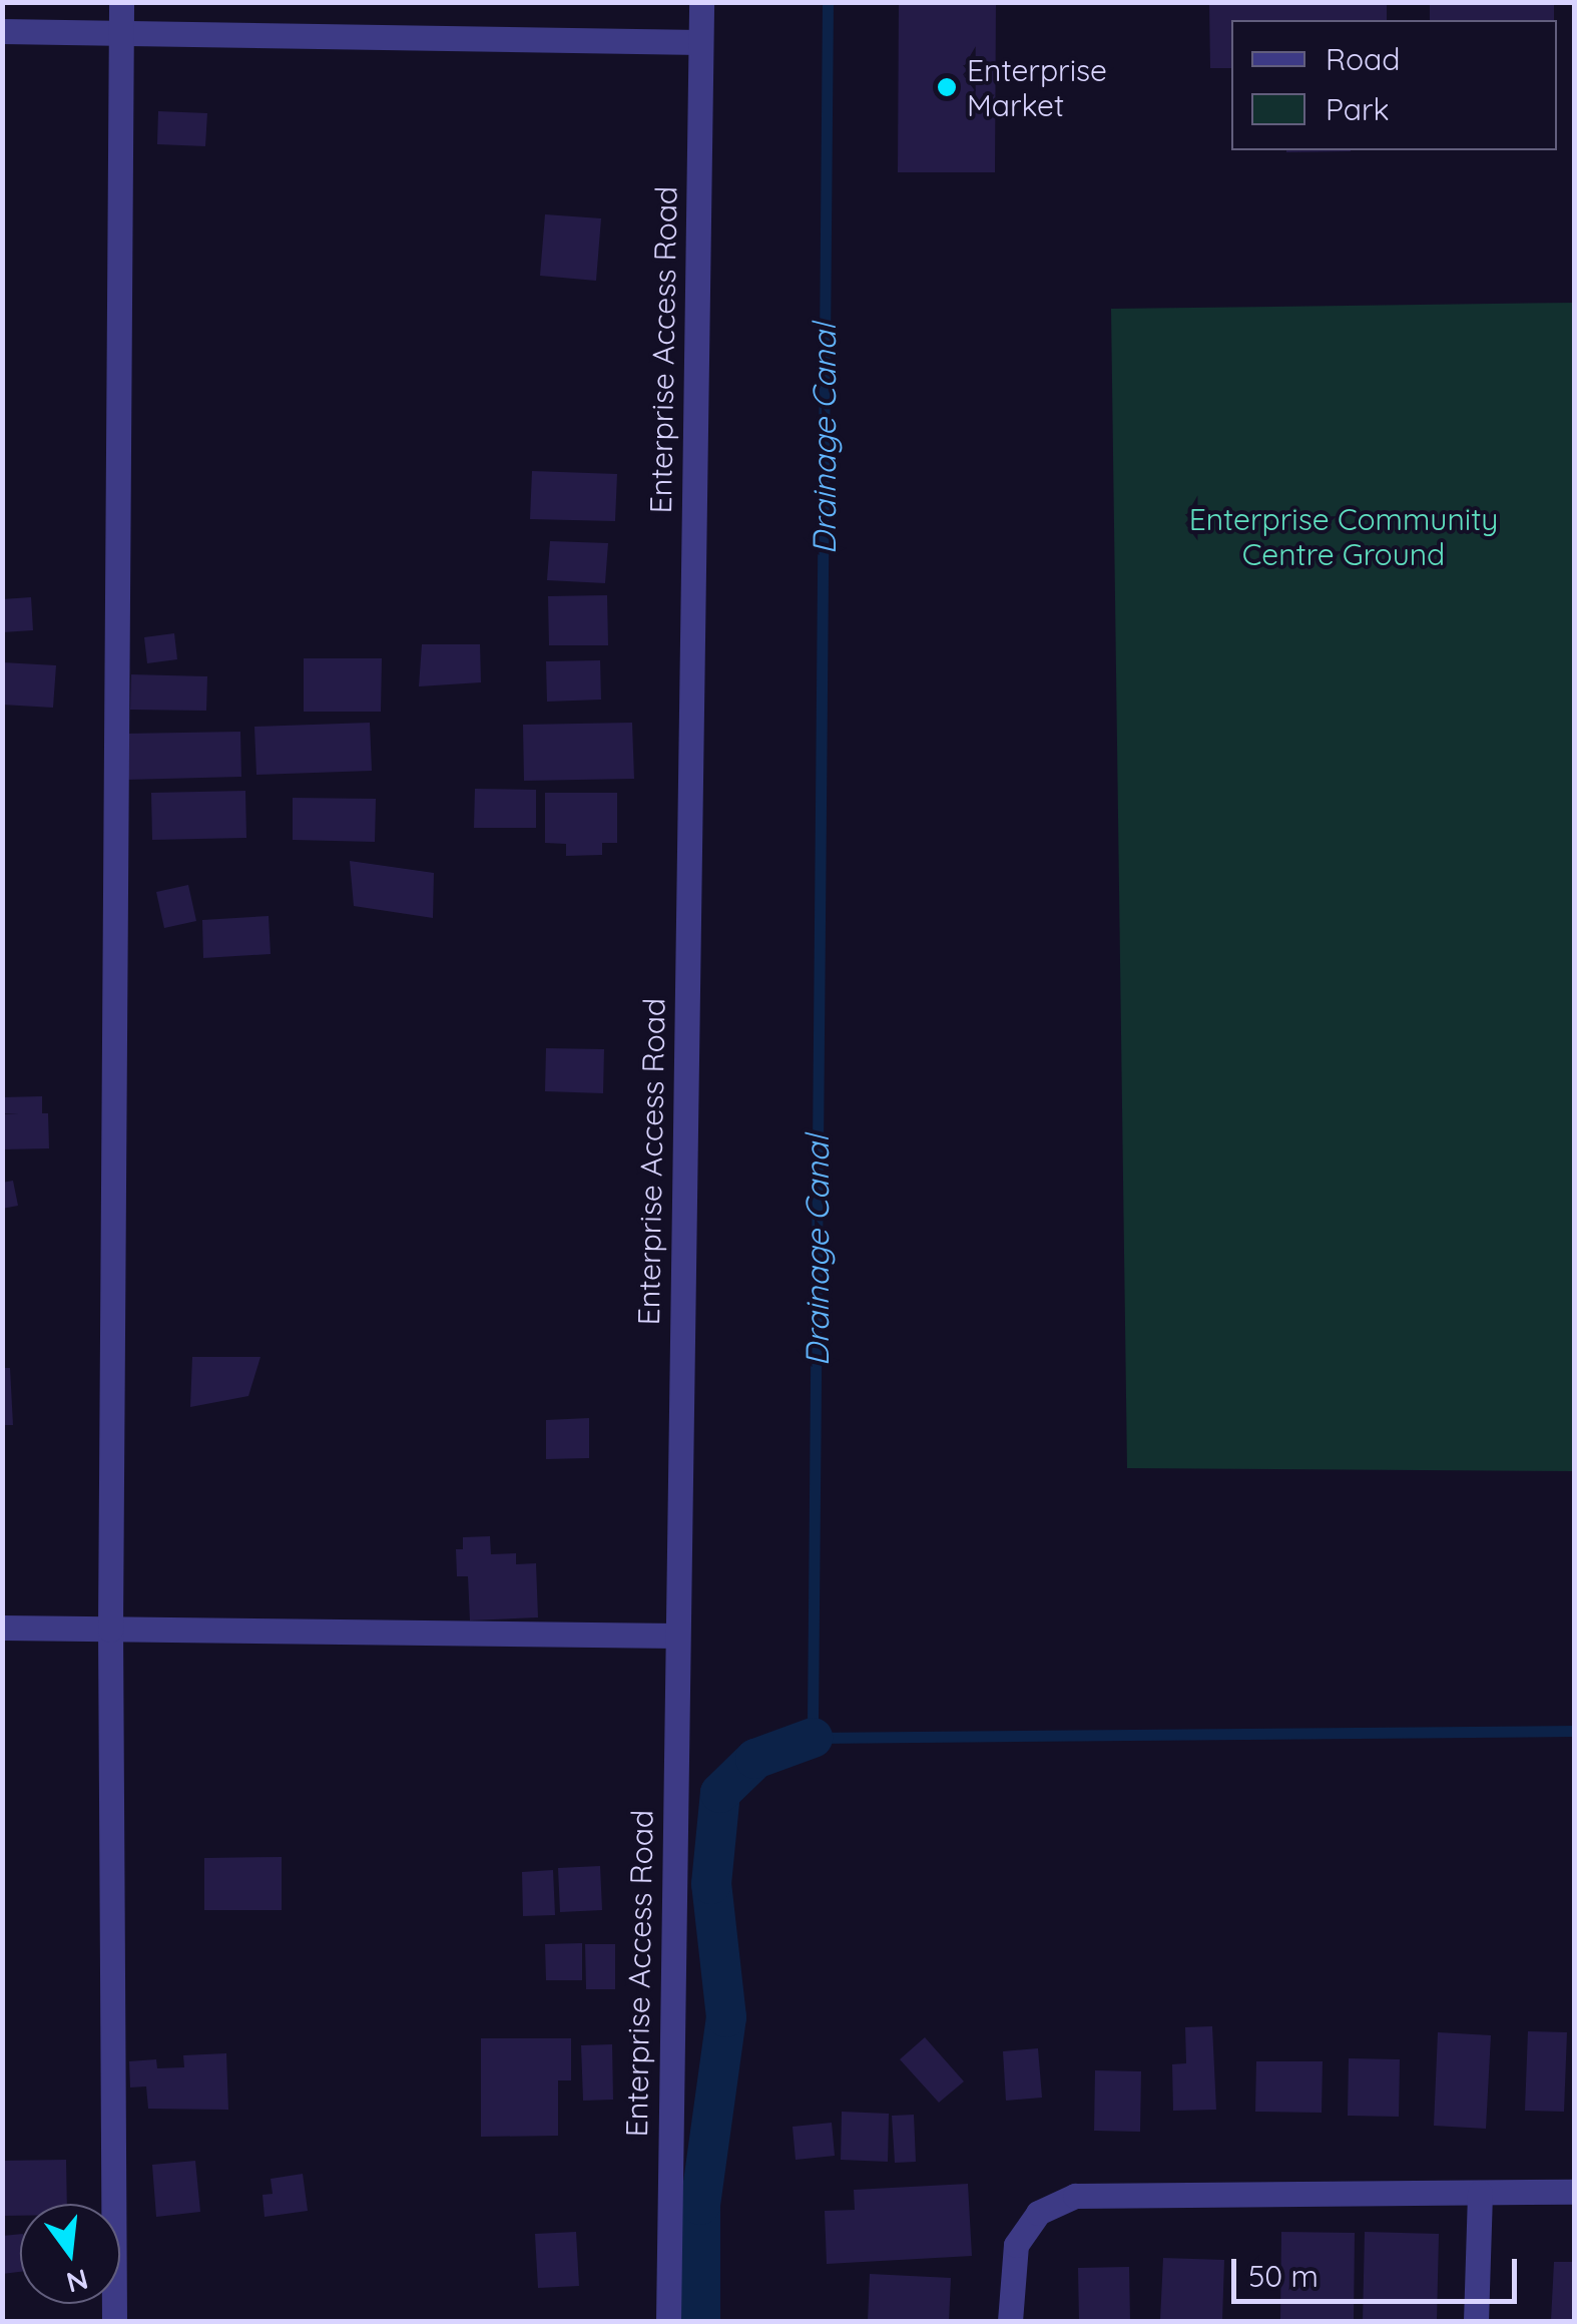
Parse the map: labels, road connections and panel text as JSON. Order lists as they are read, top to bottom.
{
  "streets": {
    "street": ["Enterprise Access Road"]
  },
  "water": ["Drainage Canal"],
  "parks": ["Enterprise Community Centre Ground"],
  "places": ["Enterprise Market"],
  "legend": ["Road", "Park"],
  "scale_bar": "50 m",
  "north": "bottom"
}
